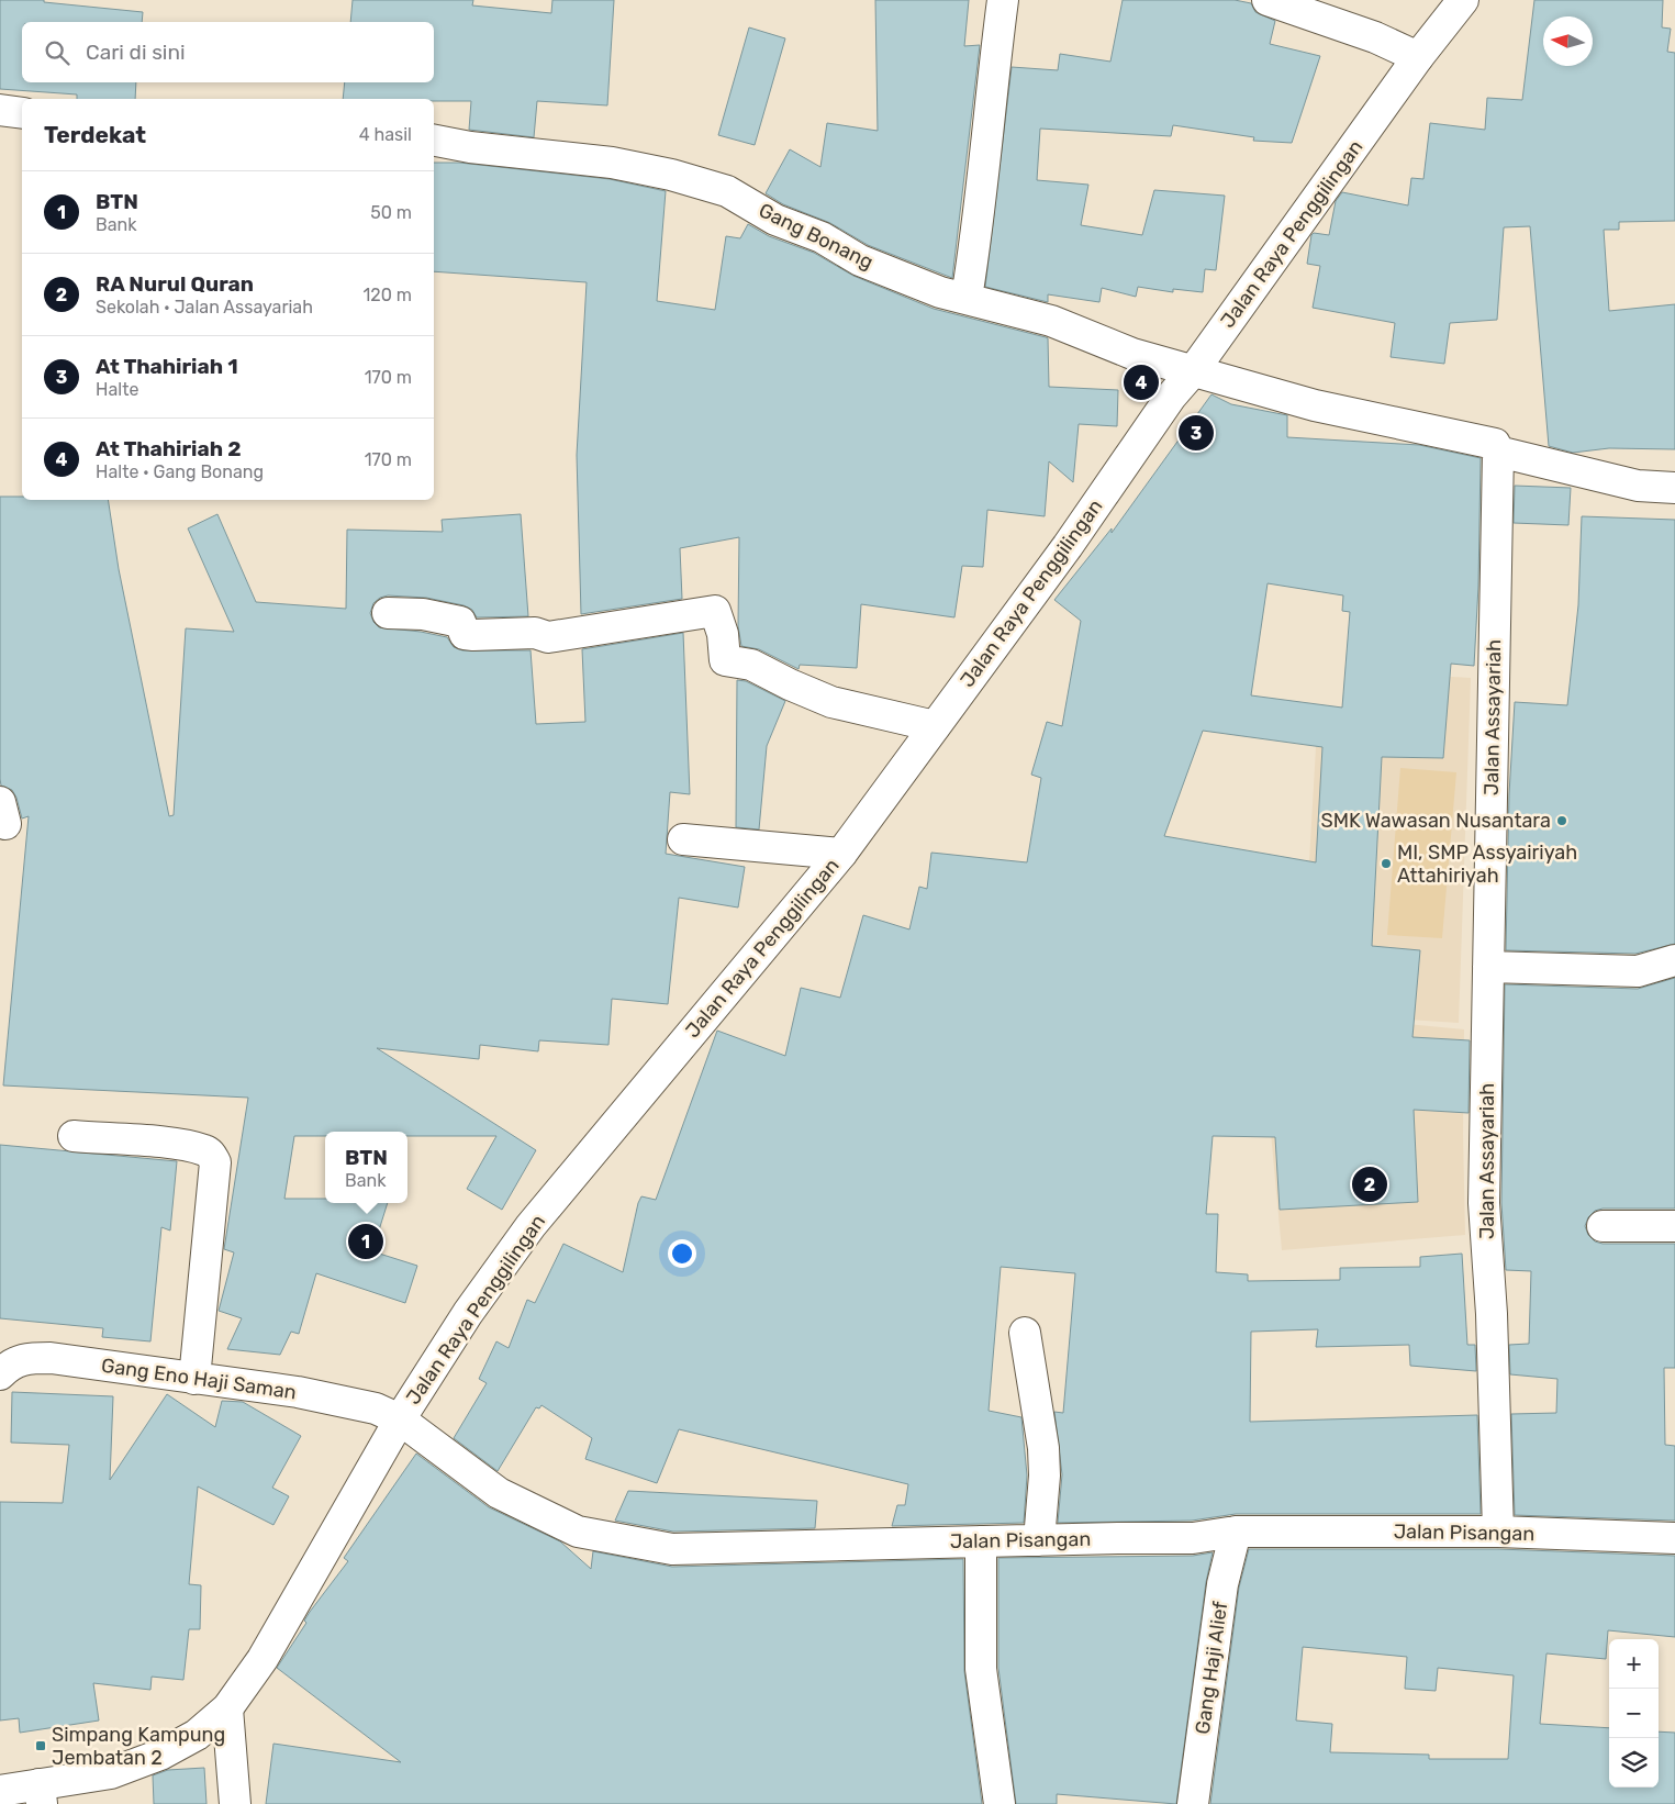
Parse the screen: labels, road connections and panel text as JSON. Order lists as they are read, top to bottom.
{
  "streets": {
    "street": [
      "Jalan Raya Penggilingan",
      "Gang Bonang",
      "Jalan Assayariah",
      "Gang Eno Haji Saman",
      "Jalan Pisangan",
      "Gang Haji Alief"
    ]
  },
  "crossings": [
    ["Jalan Raya Penggilingan", "Gang Bonang"],
    ["Jalan Raya Penggilingan", "Gang Eno Haji Saman"],
    ["Jalan Raya Penggilingan", "Jalan Pisangan"],
    ["Jalan Assayariah", "Jalan Pisangan"],
    ["Gang Eno Haji Saman", "Jalan Pisangan"],
    ["Jalan Pisangan", "Gang Haji Alief"]
  ],
  "places": {
    "other": ["SMK Wawasan Nusantara", "MI, SMP Assyairiyah Attahiriyah"],
    "transit": ["Simpang Kampung Jembatan 2"]
  },
  "north": "left",
  "page": {
    "search": "Cari di sini",
    "heading": ["Terdekat", "4 hasil"],
    "list": [
      {
        "mark": "1",
        "name": "BTN",
        "note": "Bank",
        "value": "50 m"
      },
      {
        "mark": "2",
        "name": "RA Nurul Quran",
        "note": "Sekolah · Jalan Assayariah",
        "value": "120 m"
      },
      {
        "mark": "3",
        "name": "At Thahiriah 1",
        "note": "Halte",
        "value": "170 m"
      },
      {
        "mark": "4",
        "name": "At Thahiriah 2",
        "note": "Halte · Gang Bonang",
        "value": "170 m"
      }
    ],
    "pins": [
      "4",
      "3",
      "2",
      "1"
    ],
    "popup": ["BTN", "Bank"],
    "map_buttons": ["+", "−"]
  }
}
